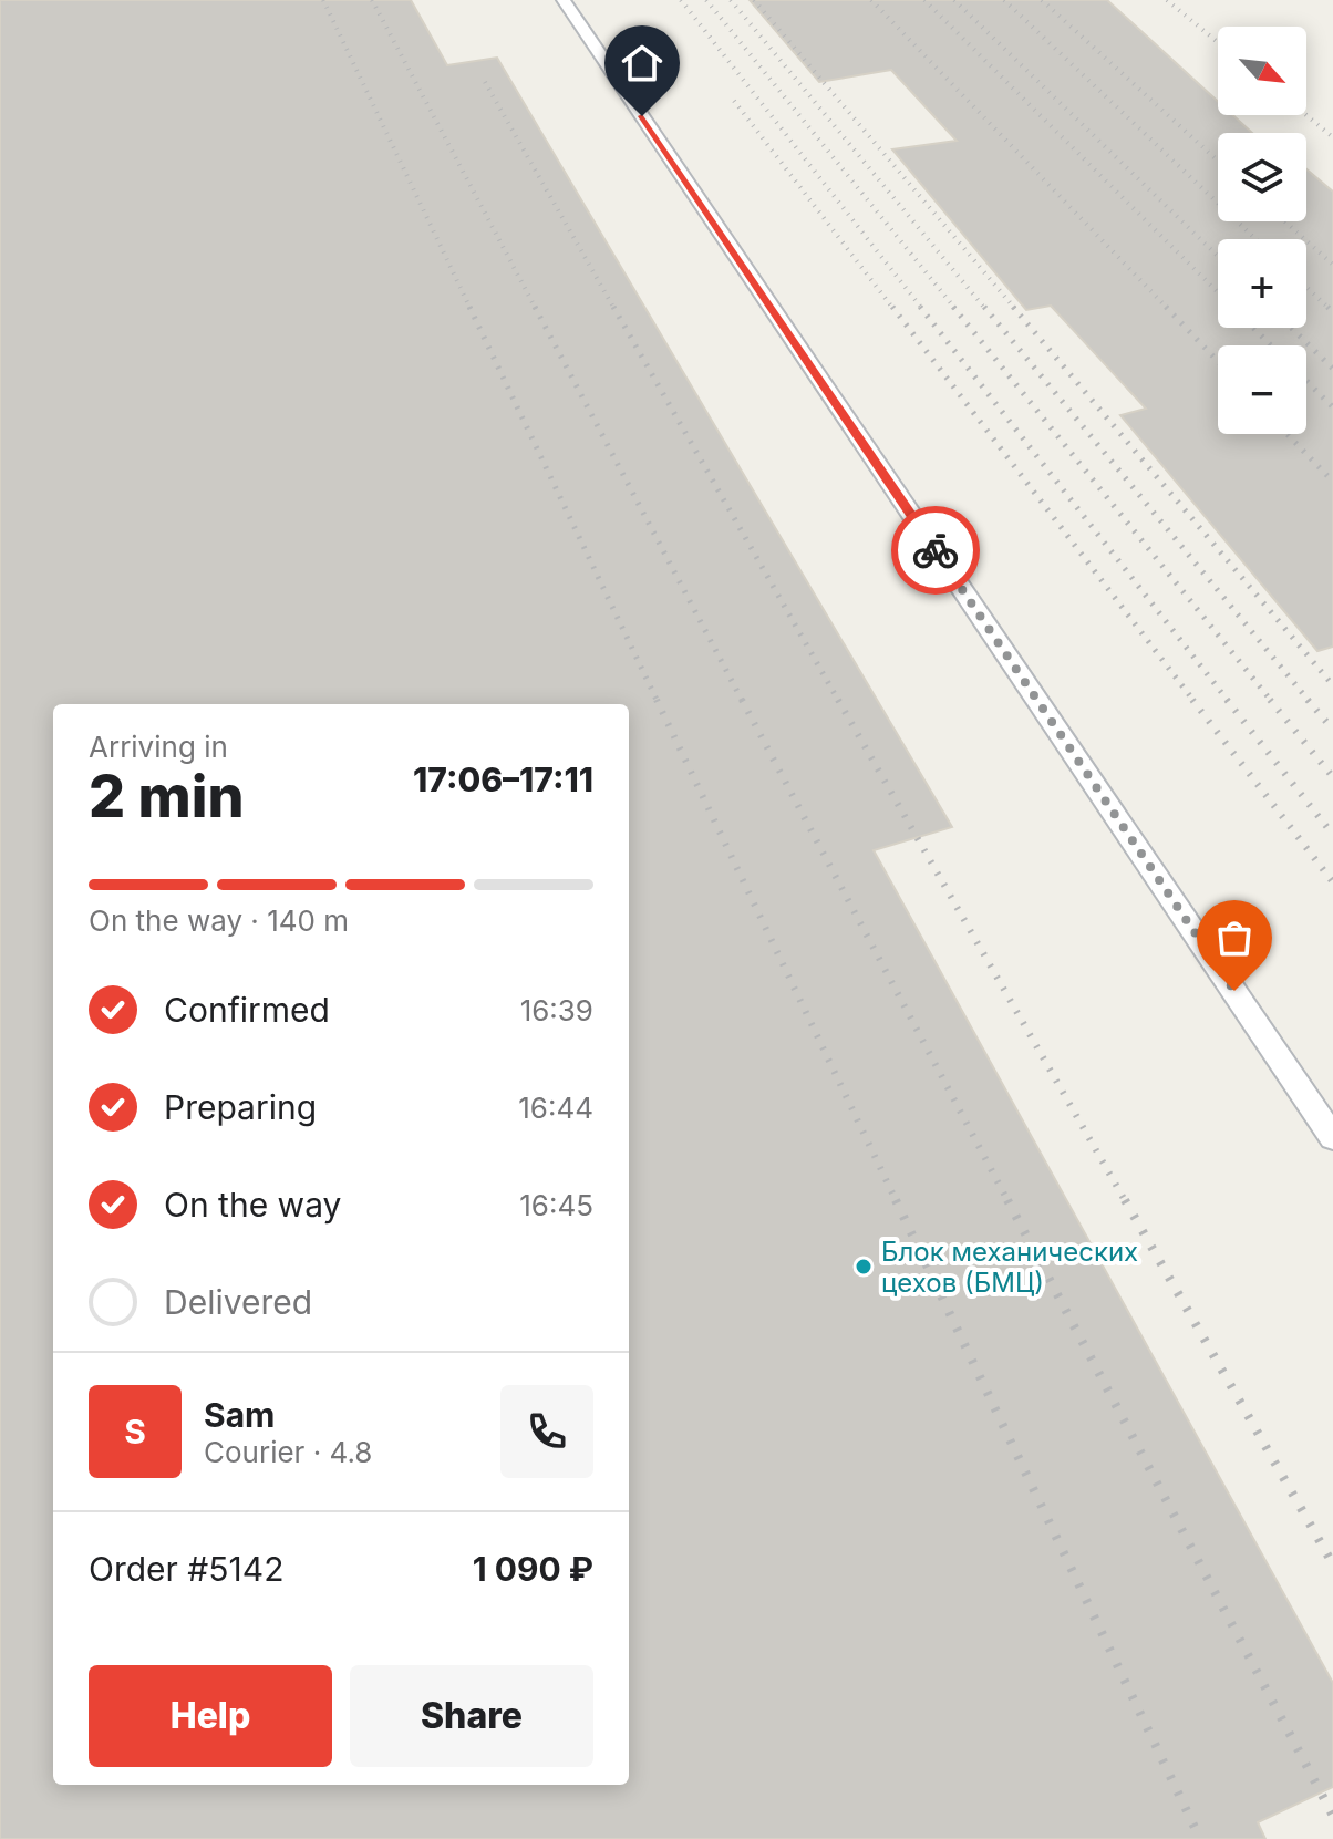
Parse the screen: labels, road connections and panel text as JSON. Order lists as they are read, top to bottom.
{
  "places": ["Блок механических цехов (БМЦ)"],
  "north": "bottom right",
  "page": {
    "map_buttons": ["+", "−"],
    "heading": ["2 min", "Arriving in", "17:06–17:11"],
    "panel": [
      "Sam",
      "Courier · 4.8",
      "Order #5142",
      "1 090 ₽"
    ],
    "bar": "On the way · 140 m",
    "list": [
      ["Confirmed", "16:39"],
      ["Preparing", "16:44"],
      ["On the way", "16:45"],
      "Delivered"
    ],
    "round": "S",
    "buttons": ["Help", "Share"]
  }
}
